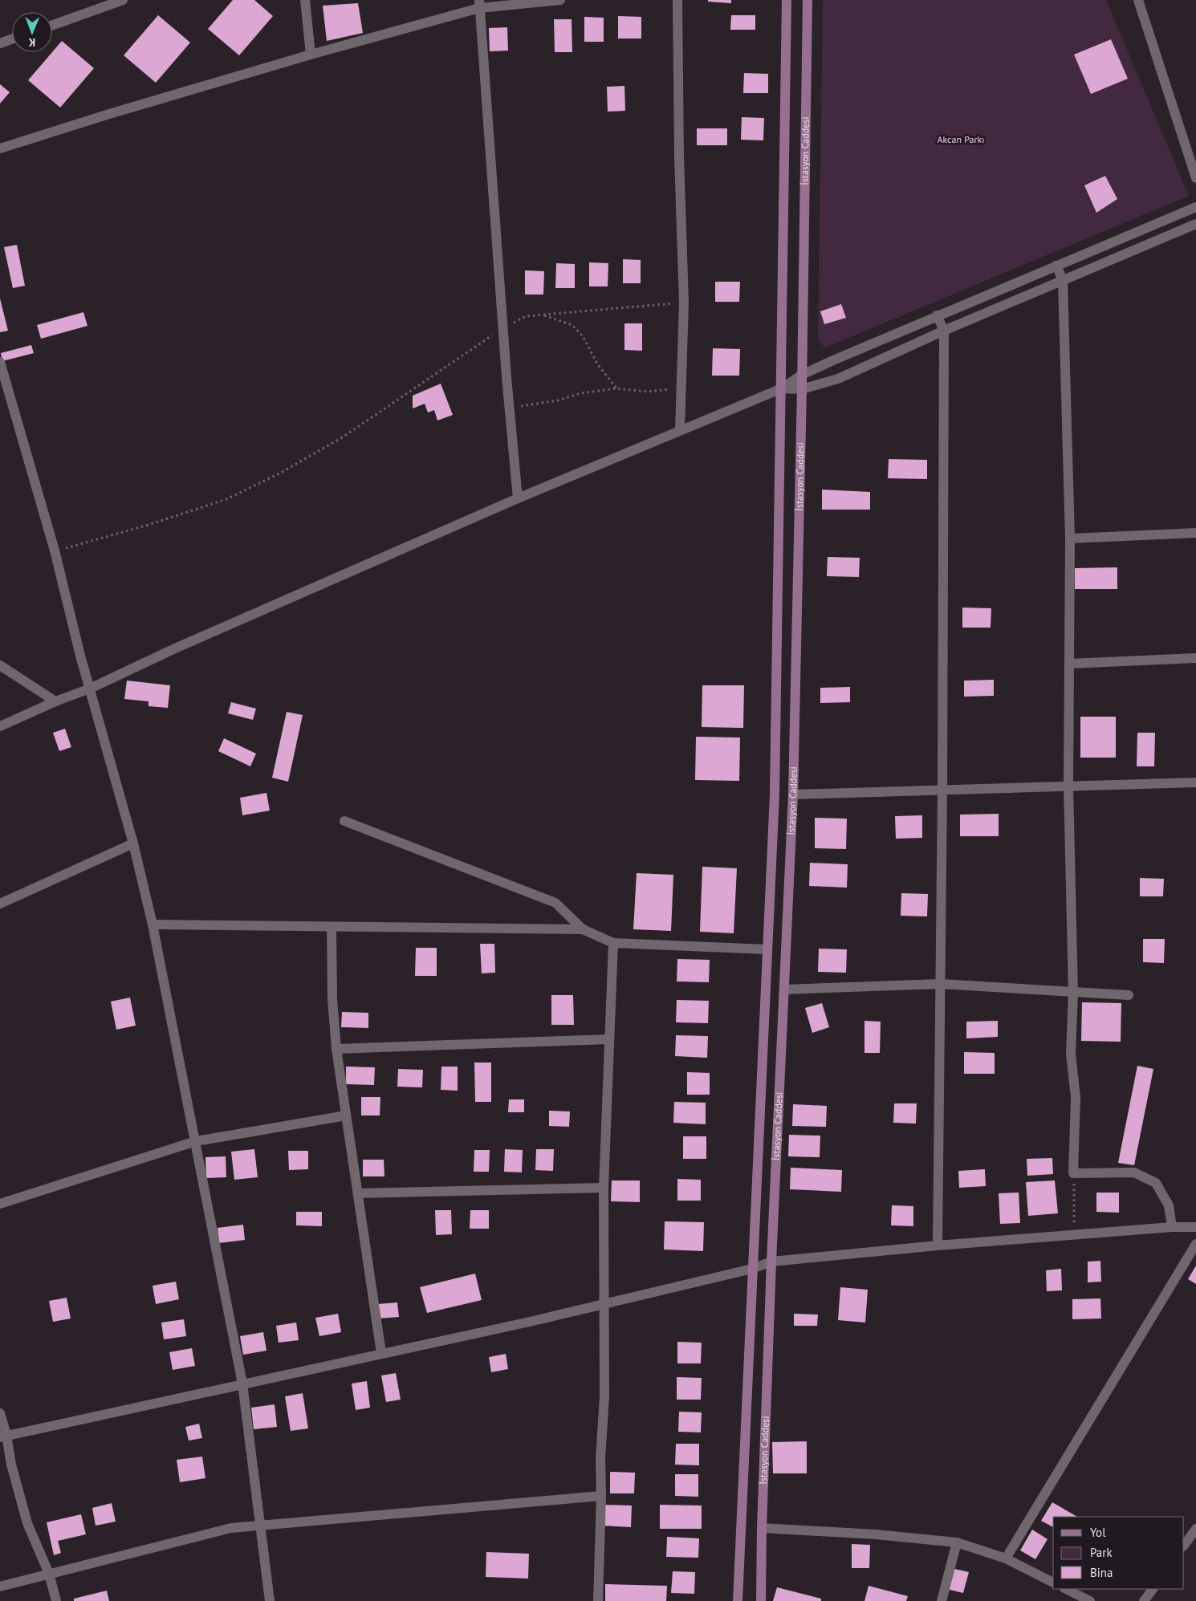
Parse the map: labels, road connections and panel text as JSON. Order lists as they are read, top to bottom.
{
  "streets": {
    "main road": ["İstasyon Caddesi"]
  },
  "parks": ["Akcan Parkı"],
  "legend": ["Yol", "Park", "Bina"],
  "north": "bottom"
}
